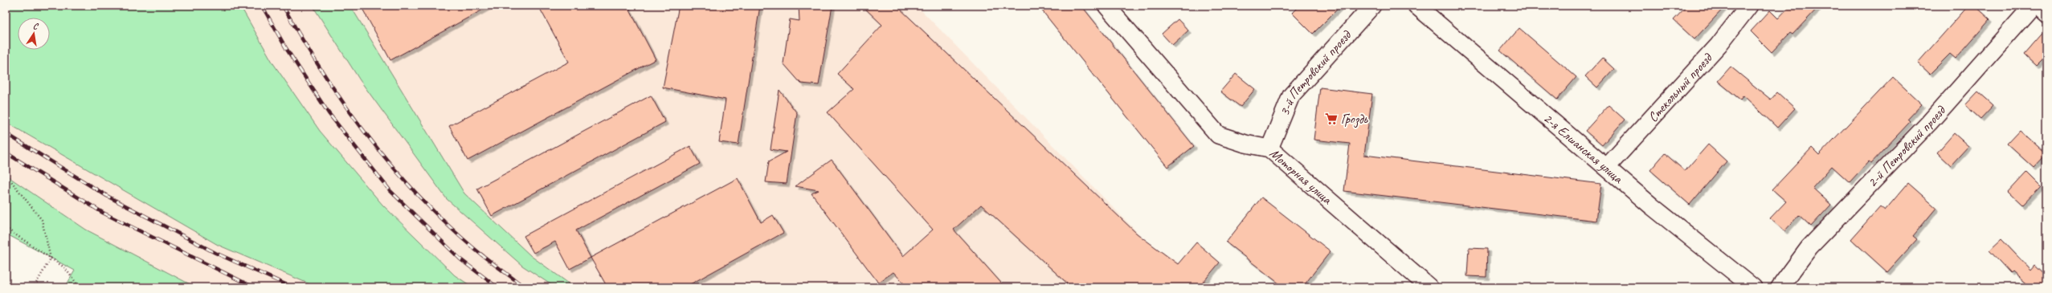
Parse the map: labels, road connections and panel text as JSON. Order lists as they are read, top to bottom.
{
  "streets": {
    "street": [
      "3-й Петровский проезд",
      "Стекольный проезд",
      "2-й Петровский проезд",
      "2-я Елшанская улица",
      "Моторная улица"
    ]
  },
  "crossings": [
    ["3-й Петровский проезд", "Моторная улица"],
    ["Стекольный проезд", "2-я Елшанская улица"]
  ],
  "places": {
    "supermarket": ["Гроздь"]
  },
  "north": "top"
}
